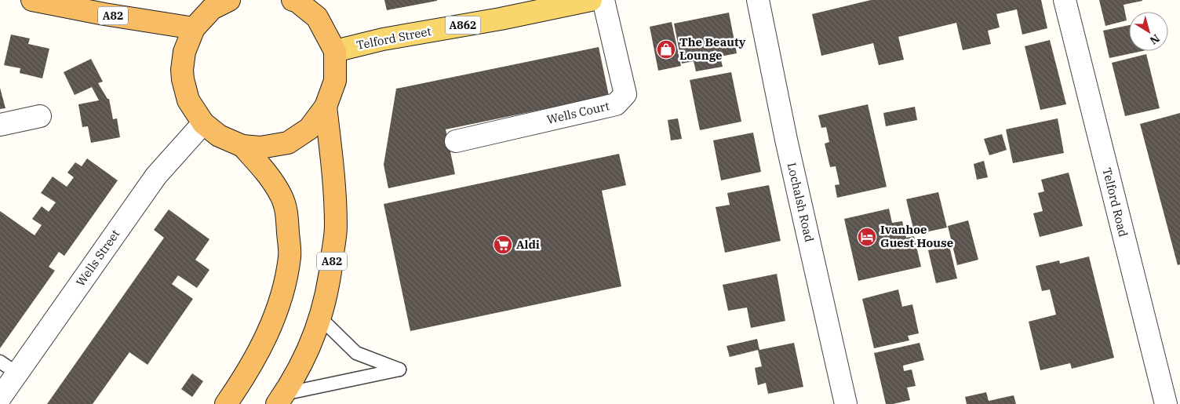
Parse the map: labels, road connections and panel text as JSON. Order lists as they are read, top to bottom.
{
  "streets": {
    "highway": ["A82"],
    "main road": ["A862", "Telford Street"],
    "street": [
      "Wells Court",
      "Lochalsh Road",
      "Telford Road",
      "Wells Street"
    ]
  },
  "crossings": [
    ["A82", "Telford Street"],
    ["A82", "Wells Street"]
  ],
  "places": {
    "shop": ["The Beauty Lounge"],
    "hotel": ["Ivanhoe Guest House"],
    "supermarket": ["Aldi"]
  },
  "north": "bottom right"
}
